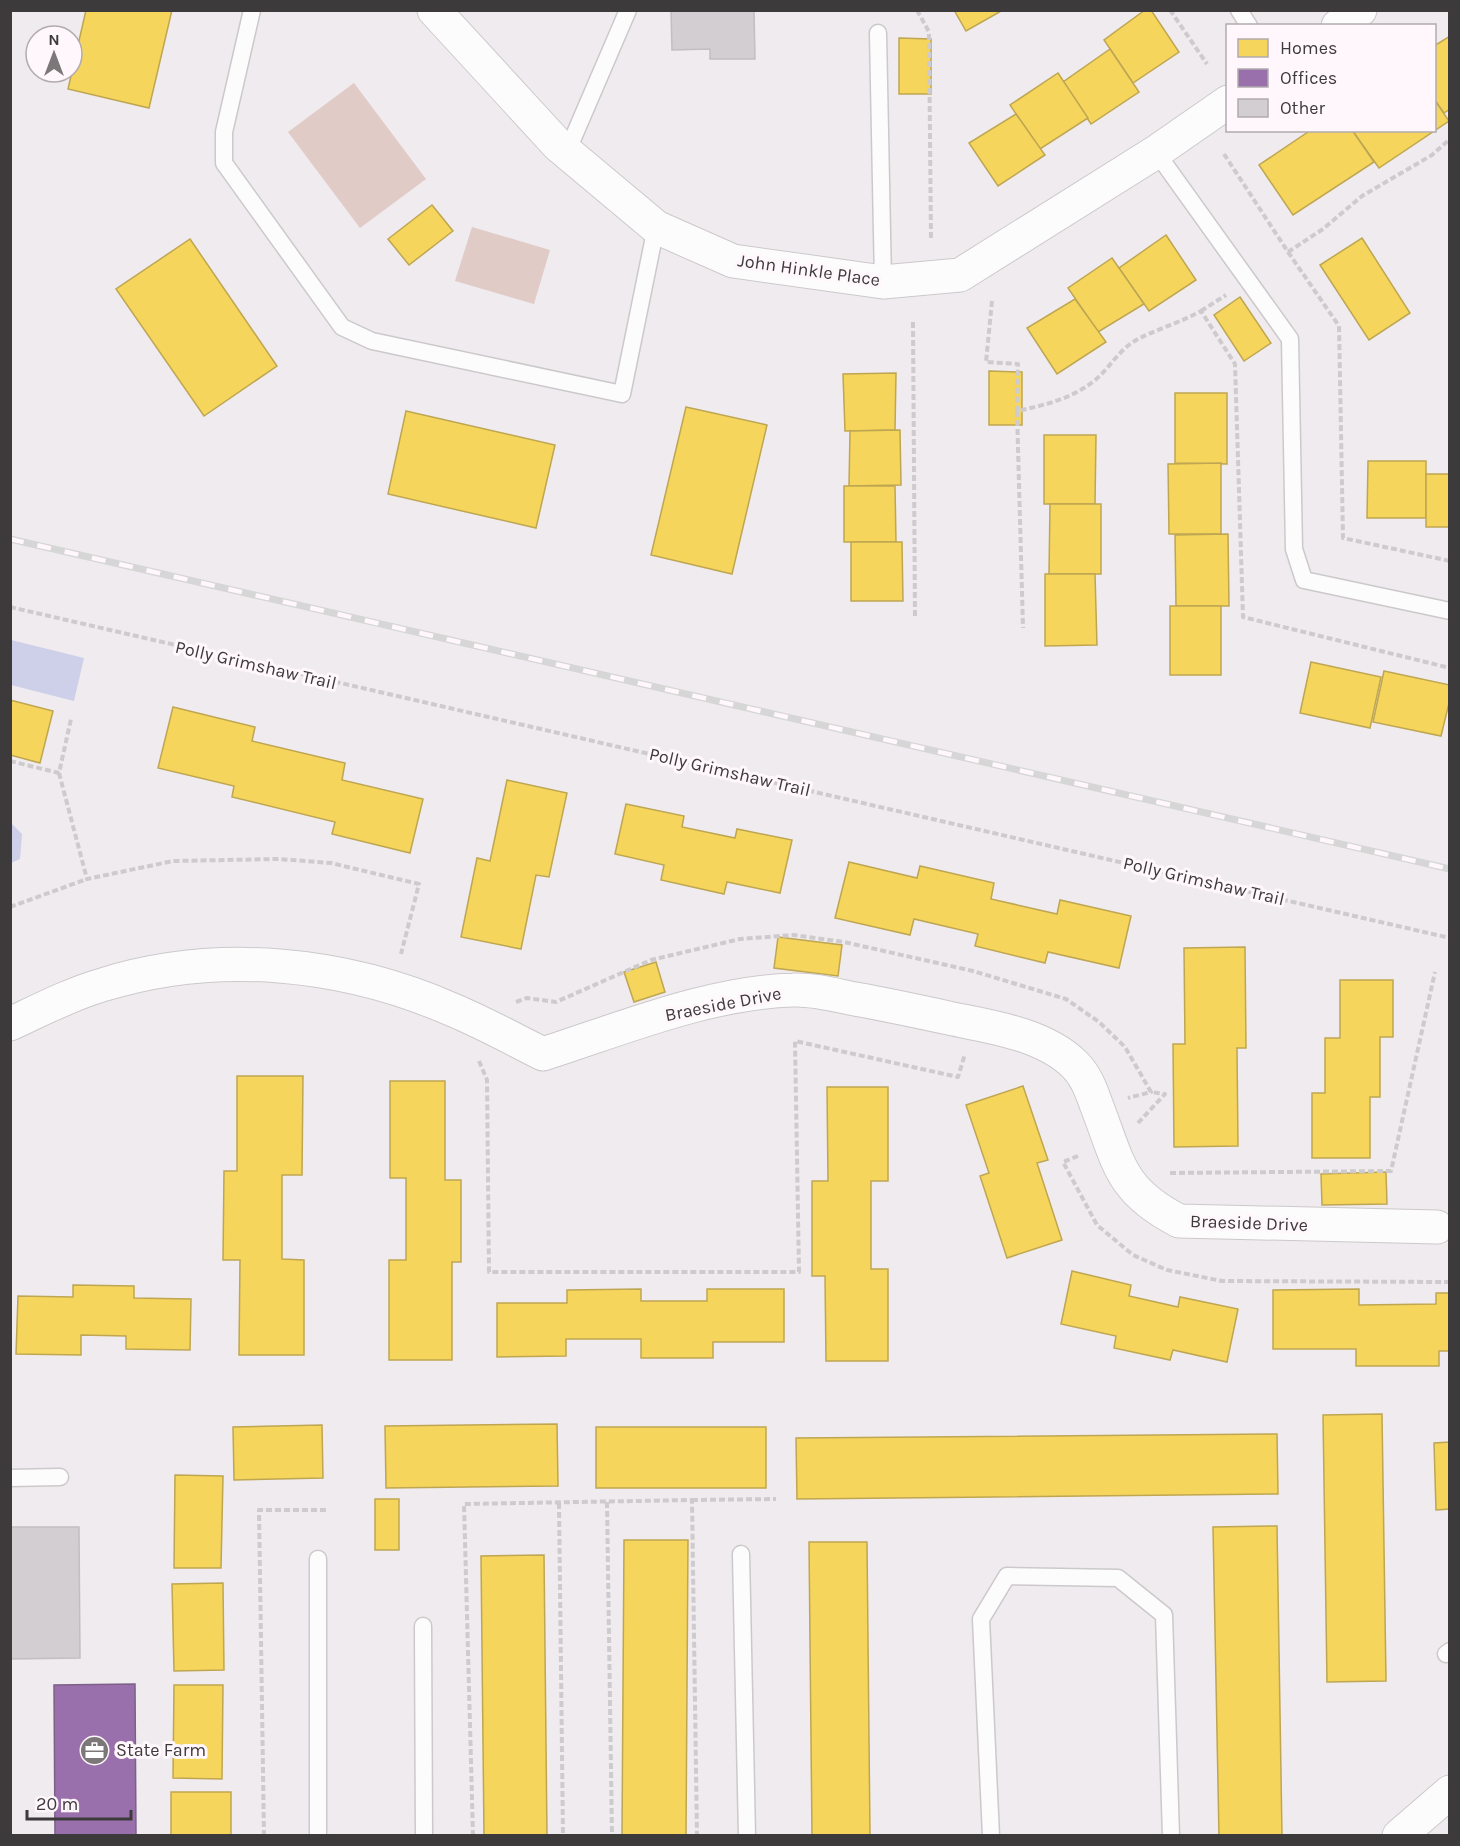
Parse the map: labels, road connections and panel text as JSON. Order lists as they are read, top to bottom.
{
  "streets": {
    "street": ["John Hinkle Place", "Braeside Drive"],
    "path": ["Polly Grimshaw Trail"]
  },
  "places": {
    "office": ["State Farm"]
  },
  "legend": ["Homes", "Offices", "Other"],
  "scale_bar": "20 m",
  "north": "top"
}
